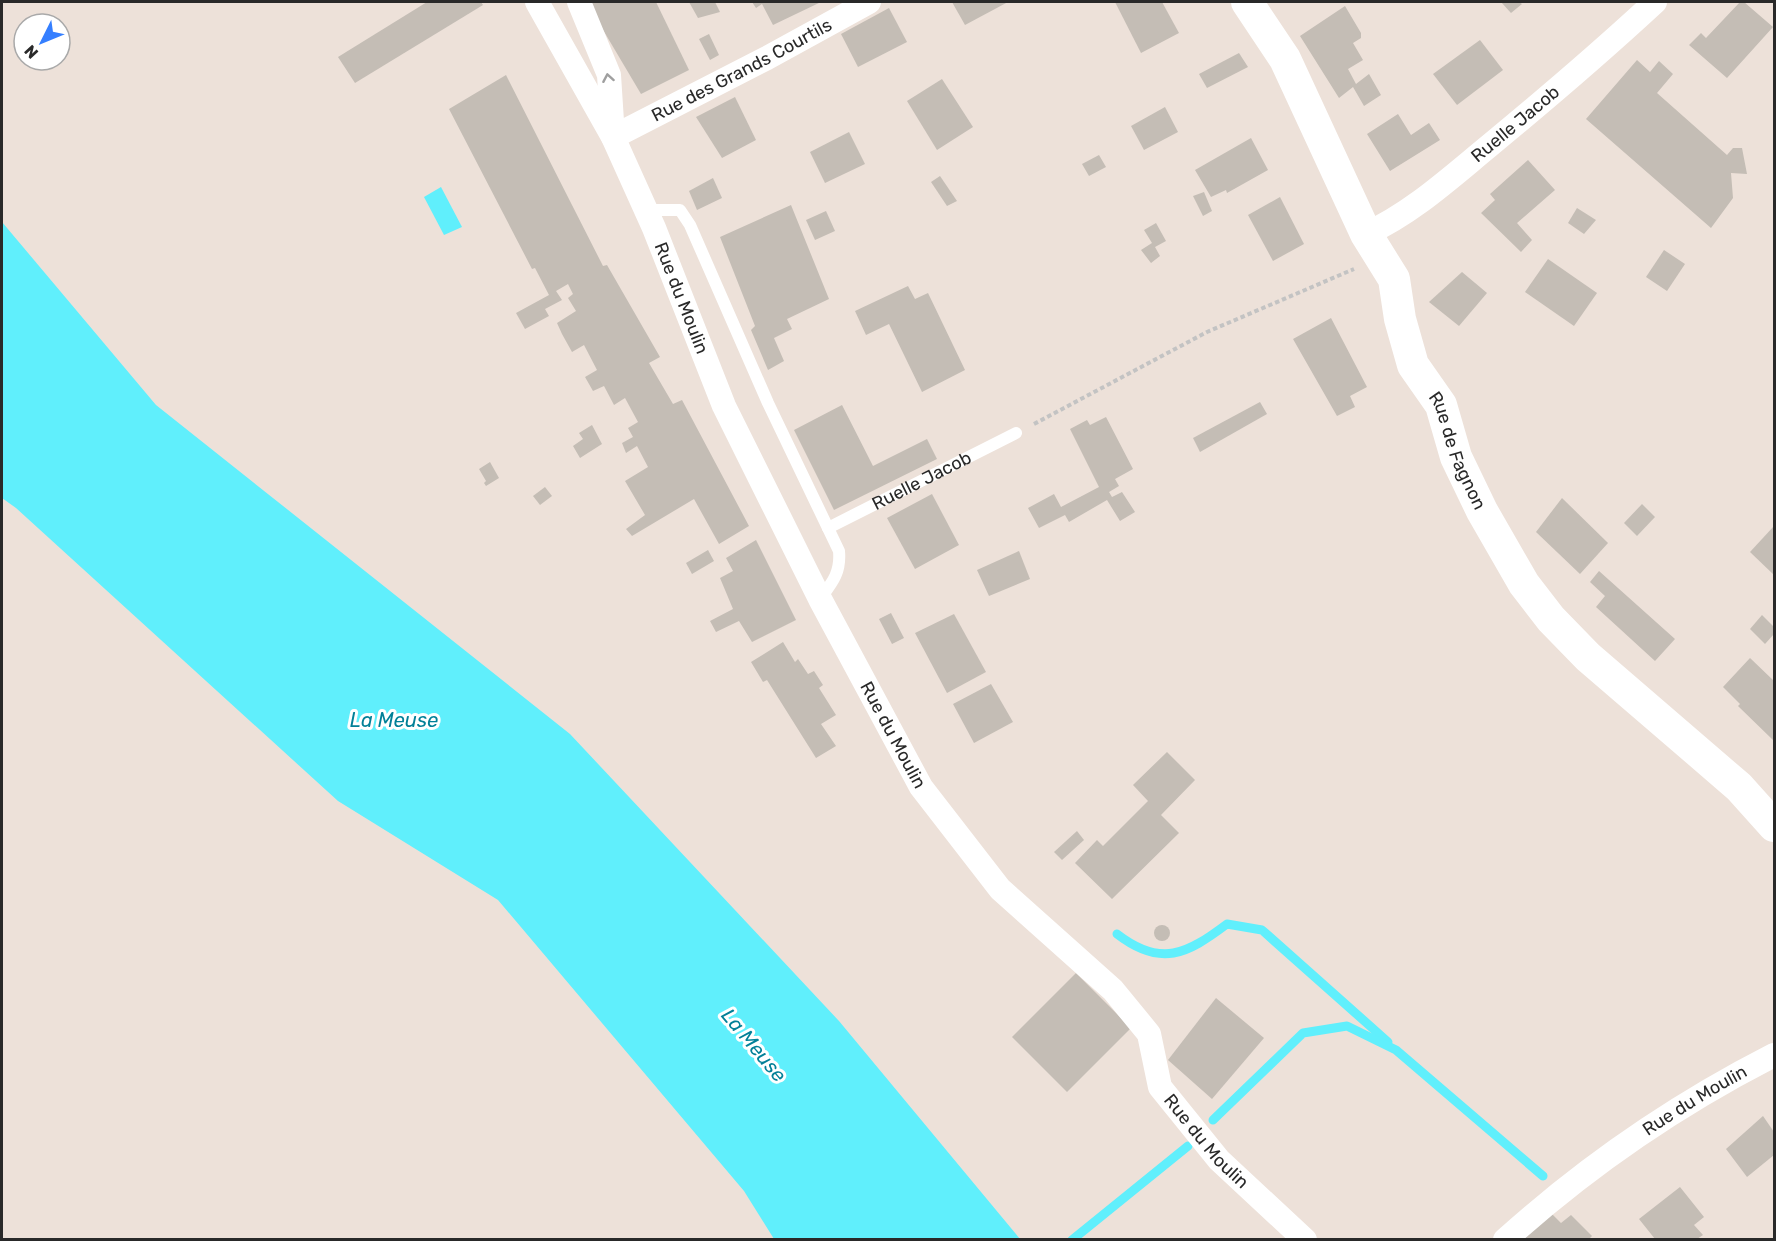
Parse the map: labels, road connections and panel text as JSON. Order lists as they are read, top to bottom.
{
  "streets": {
    "street": [
      "Rue des Grands Courtils",
      "Ruelle Jacob",
      "Rue du Moulin",
      "Rue de Fagnon"
    ]
  },
  "crossings": [
    ["Rue des Grands Courtils", "Rue du Moulin"],
    ["Ruelle Jacob", "Rue de Fagnon"]
  ],
  "water": ["La Meuse"],
  "north": "bottom left"
}
